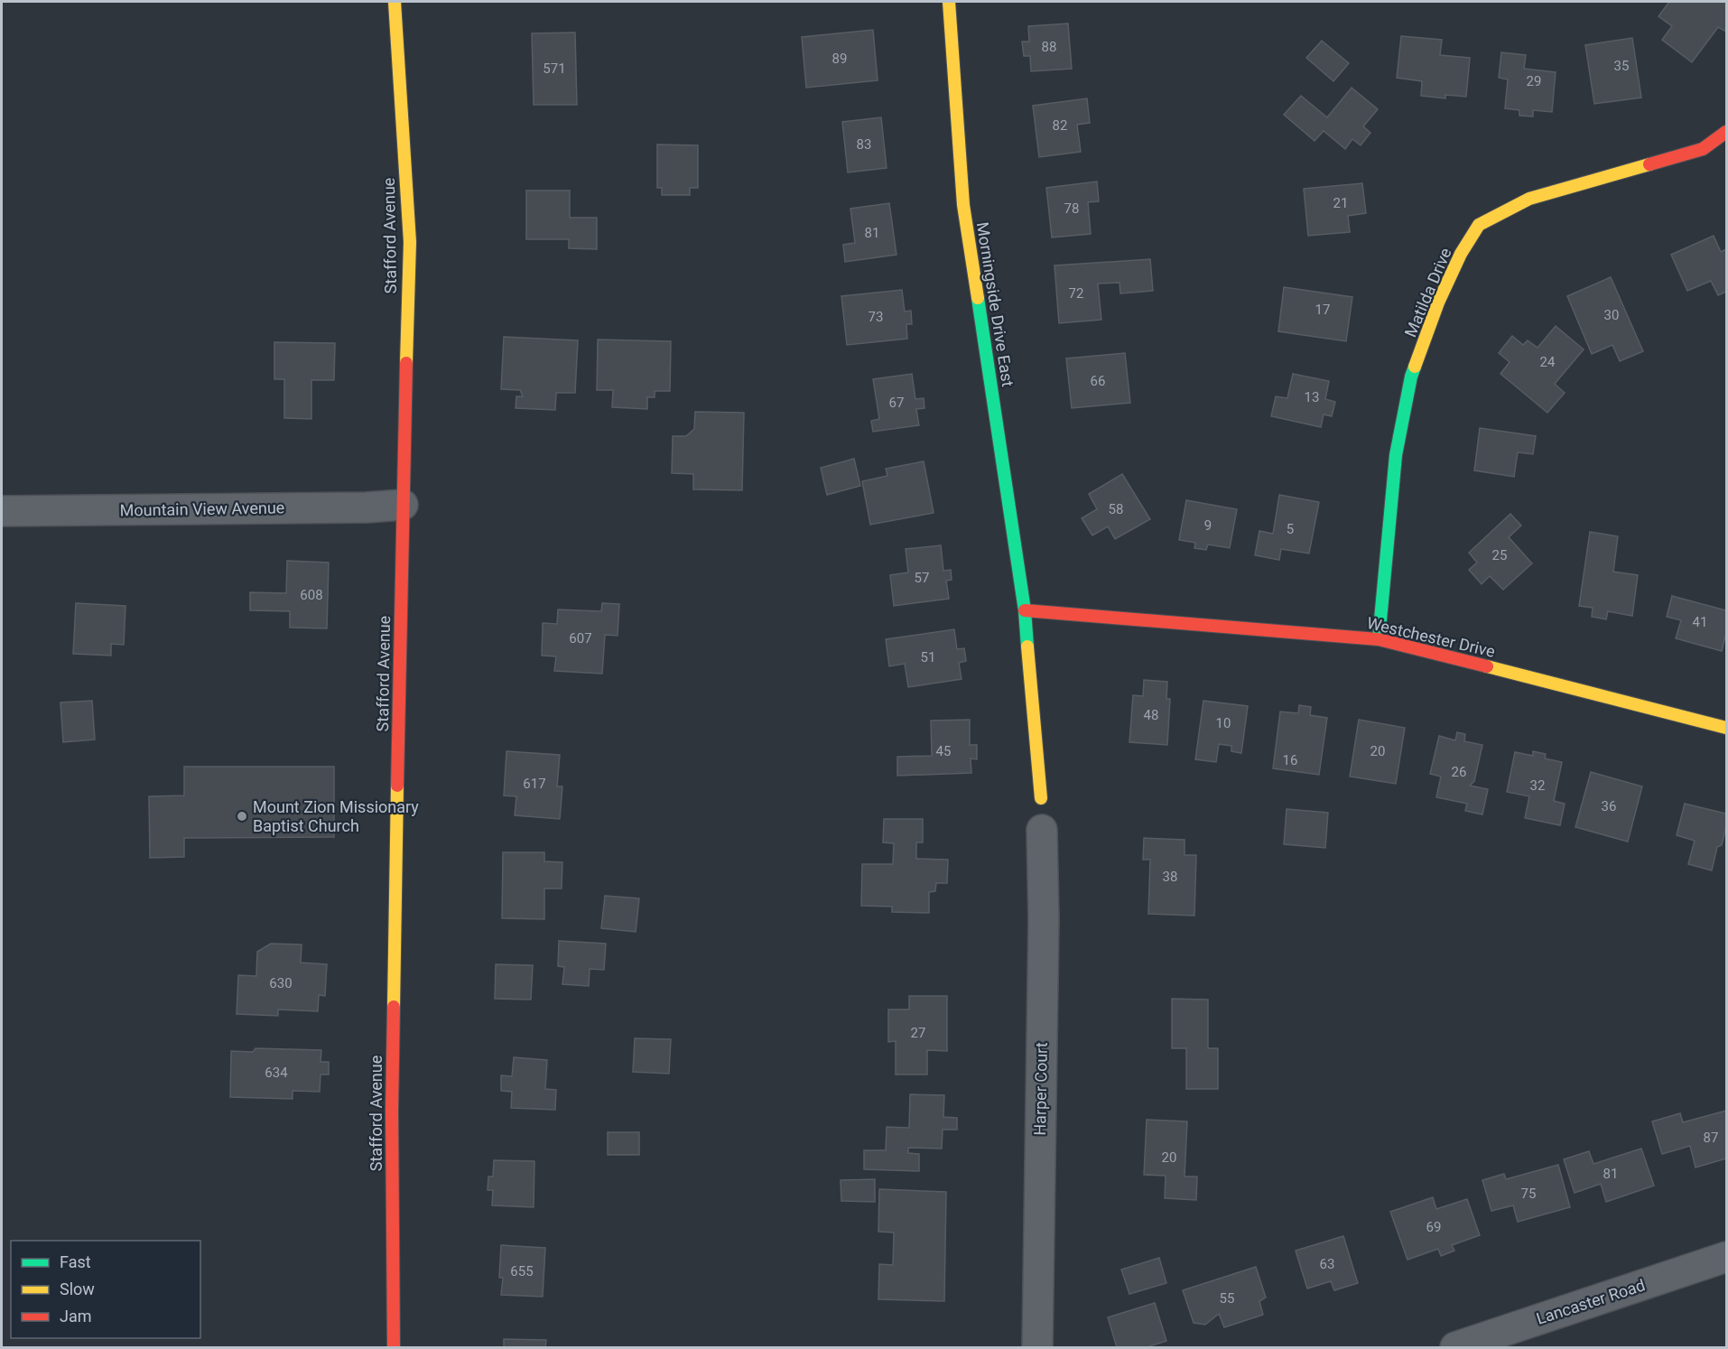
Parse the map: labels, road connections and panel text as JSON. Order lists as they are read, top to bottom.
{
  "streets": {
    "street": [
      "Stafford Avenue",
      "Matilda Drive",
      "Morningside Drive East",
      "Mountain View Avenue",
      "Westchester Drive",
      "Harper Court",
      "Lancaster Road"
    ]
  },
  "crossings": [
    ["Stafford Avenue", "Mountain View Avenue"],
    ["Matilda Drive", "Westchester Drive"],
    ["Morningside Drive East", "Westchester Drive"]
  ],
  "places": ["Mount Zion Missionary Baptist Church"],
  "house_numbers": [
    "88",
    "89",
    "35",
    "571",
    "29",
    "82",
    "83",
    "21",
    "78",
    "81",
    "72",
    "17",
    "30",
    "73",
    "24",
    "66",
    "13",
    "67",
    "58",
    "9",
    "5",
    "25",
    "57",
    "608",
    "41",
    "607",
    "51",
    "48",
    "10",
    "45",
    "20",
    "16",
    "26",
    "617",
    "32",
    "36",
    "38",
    "630",
    "27",
    "634",
    "87",
    "20",
    "81",
    "75",
    "69",
    "63",
    "655",
    "55"
  ],
  "legend": ["Fast", "Slow", "Jam"]
}
